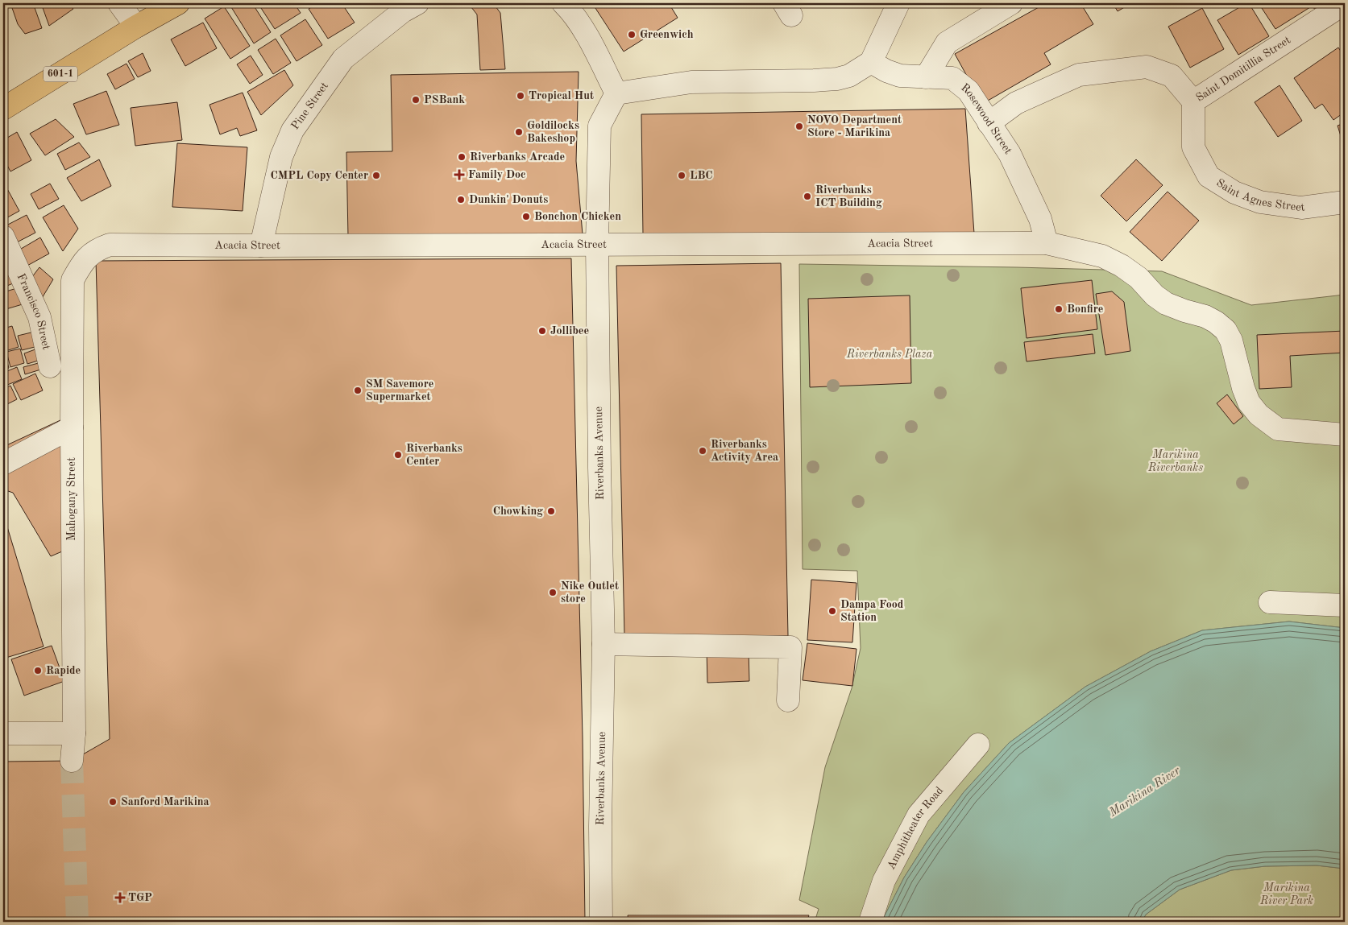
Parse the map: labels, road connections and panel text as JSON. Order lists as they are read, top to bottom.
{
  "streets": {
    "main road": ["601-1"],
    "street": [
      "Saint Domitillia Street",
      "Pine Street",
      "Rosewood Street",
      "Saint Agnes Street",
      "Acacia Street",
      "Francisco Street",
      "Riverbanks Avenue",
      "Mahogany Street",
      "Amphitheater Road"
    ]
  },
  "crossings": [
    ["Saint Domitillia Street", "Rosewood Street"],
    ["Saint Domitillia Street", "Saint Agnes Street"],
    ["Pine Street", "Acacia Street"],
    ["Rosewood Street", "Acacia Street"],
    ["Acacia Street", "Riverbanks Avenue"],
    ["Acacia Street", "Mahogany Street"]
  ],
  "water": ["Marikina River"],
  "parks": ["Riverbanks Plaza", "Marikina Riverbanks", "Marikina River Park"],
  "places": {
    "other": [
      "Greenwich",
      "Tropical Hut",
      "PSBank",
      "NOVO Department Store - Marikina",
      "Goldilocks Bakeshop",
      "Riverbanks Arcade",
      "CMPL Copy Center",
      "LBC",
      "Riverbanks ICT Building",
      "Dunkin' Donuts",
      "Bonchon Chicken",
      "Bonfire",
      "Jollibee",
      "SM Savemore Supermarket",
      "Riverbanks Activity Area",
      "Riverbanks Center",
      "Chowking",
      "Nike Outlet store",
      "Dampa Food Station",
      "Rapide",
      "Sanford Marikina"
    ],
    "health": ["Family Doc", "TGP"]
  }
}
